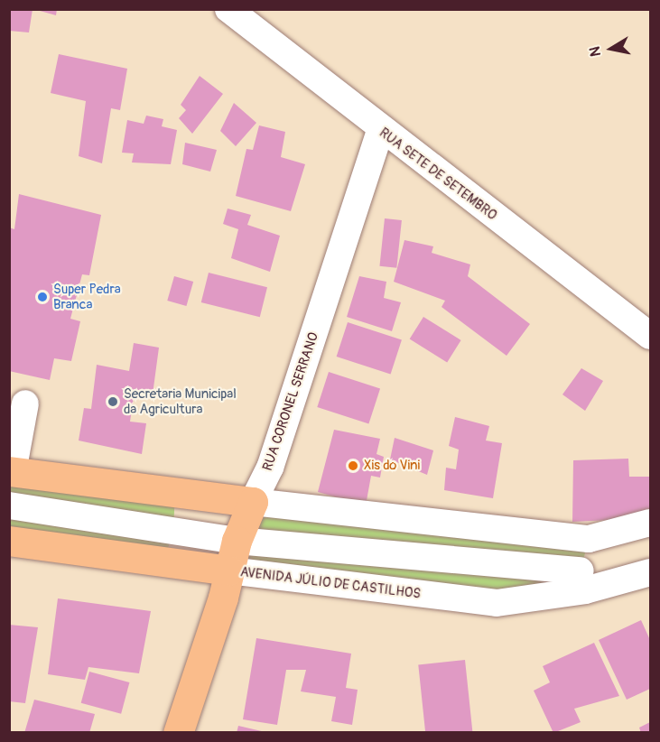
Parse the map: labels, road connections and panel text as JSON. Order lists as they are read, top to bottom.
{
  "streets": {
    "main road": ["RUA CORONEL SERRANO", "AVENIDA JÚLIO DE CASTILHOS"],
    "street": ["RUA SETE DE SETEMBRO"]
  },
  "crossings": [
    ["RUA SETE DE SETEMBRO", "RUA CORONEL SERRANO"],
    ["RUA CORONEL SERRANO", "AVENIDA JÚLIO DE CASTILHOS"]
  ],
  "places": ["Super Pedra Branca", "Secretaria Municipal da Agricultura", "Xis do Vini"],
  "north": "left"
}
